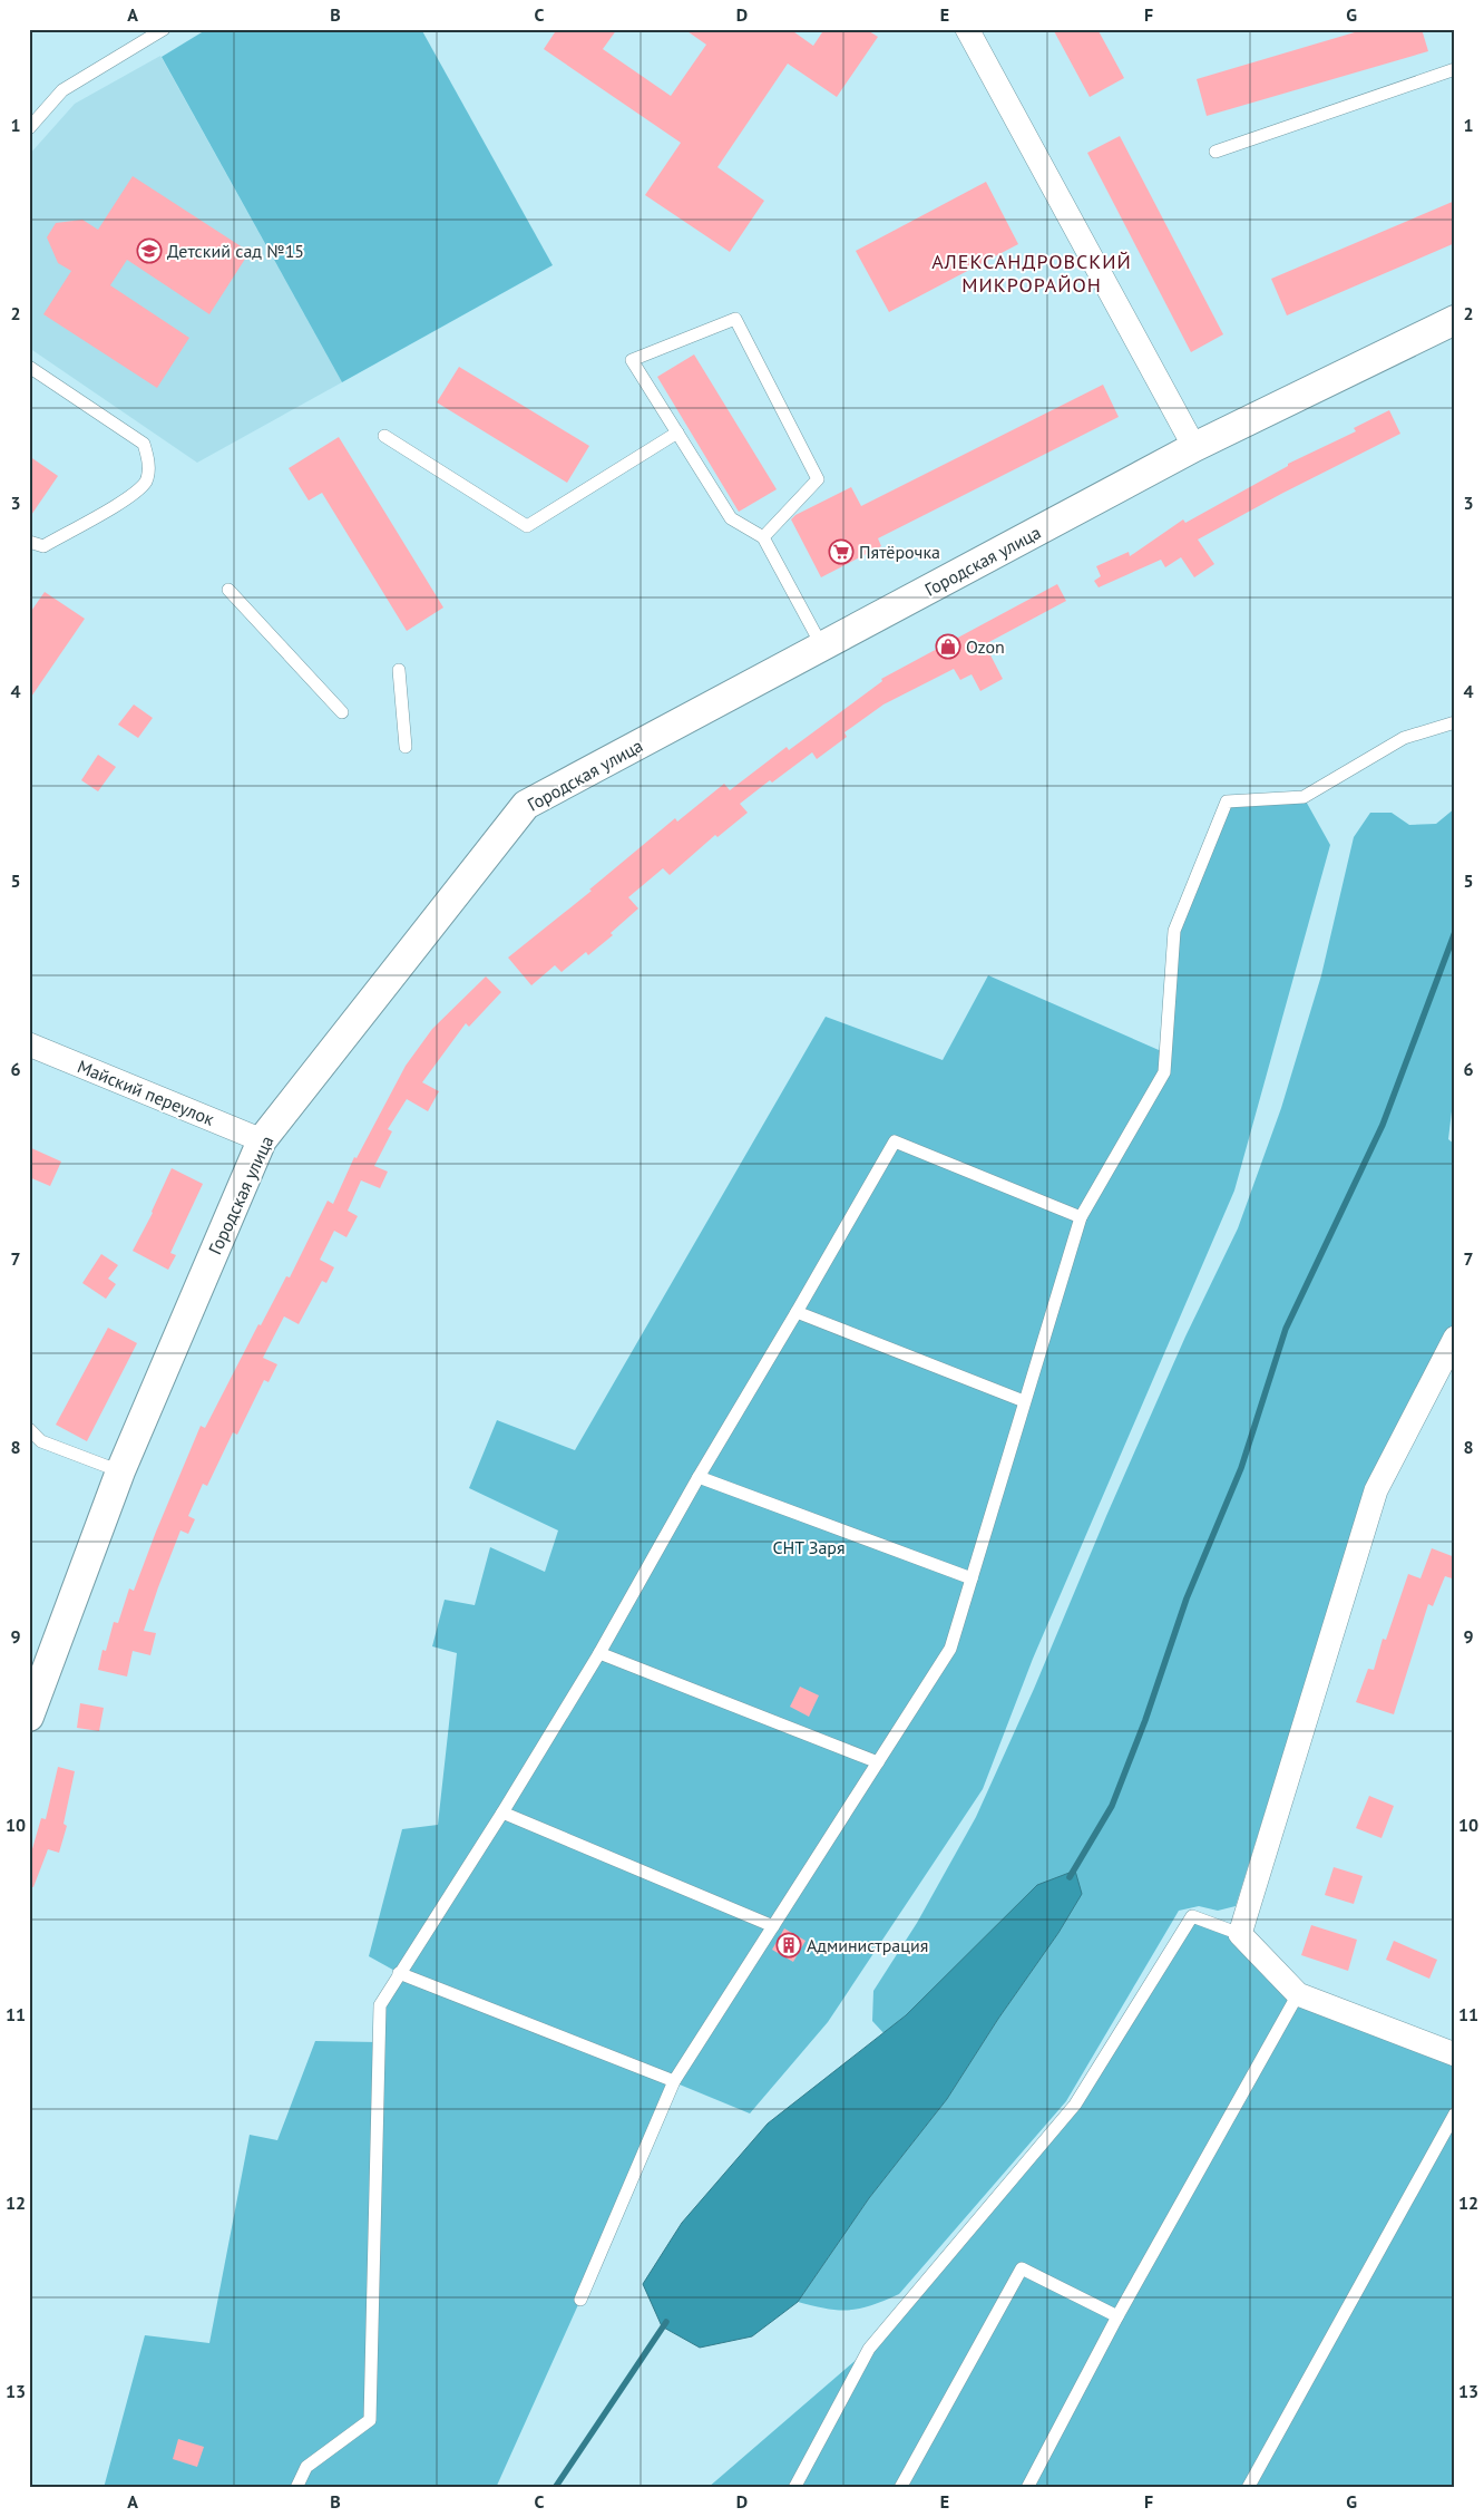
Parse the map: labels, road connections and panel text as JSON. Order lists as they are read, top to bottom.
{
  "streets": {
    "street": ["Городская улица", "Майский переулок"]
  },
  "crossings": [
    ["Городская улица", "Майский переулок"]
  ],
  "districts": ["АЛЕКСАНДРОВСКИЙ МИКРОРАЙОН"],
  "parks": ["СНТ Заря"],
  "places": {
    "school or university": ["Детский сад №15"],
    "supermarket": ["Пятёрочка"],
    "shop": ["Ozon"],
    "building": ["Администрация"]
  },
  "grid": {
    "columns": [
      "A",
      "B",
      "C",
      "D",
      "E",
      "F",
      "G"
    ],
    "rows": [
      "1",
      "2",
      "3",
      "4",
      "5",
      "6",
      "7",
      "8",
      "9",
      "10",
      "11",
      "12",
      "13"
    ]
  }
}
